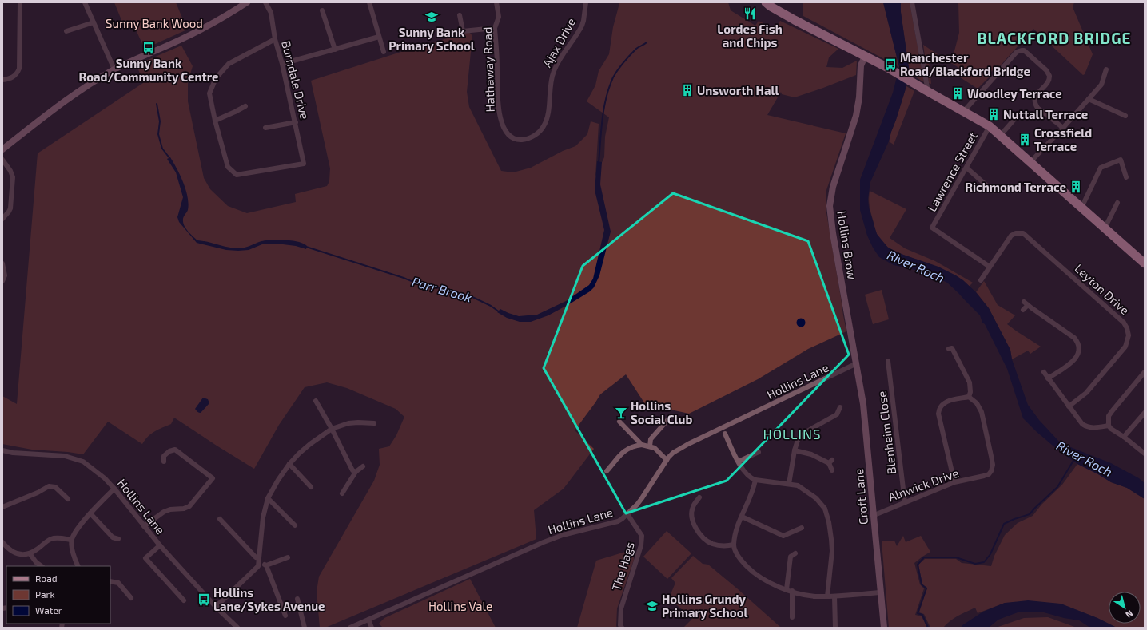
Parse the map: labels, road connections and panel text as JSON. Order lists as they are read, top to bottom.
{
  "streets": {
    "street": [
      "Ajax Drive",
      "Hathaway Road",
      "Burndale Drive",
      "Lawrence Street",
      "Hollins Brow",
      "Leyton Drive",
      "Hollins Lane",
      "Blenheim Close",
      "Alnwick Drive",
      "Croft Lane",
      "The Hags"
    ]
  },
  "crossings": [
    ["Ajax Drive", "Hathaway Road"],
    ["Lawrence Street", "Leyton Drive"],
    ["Hollins Brow", "Hollins Lane"],
    ["Hollins Brow", "Croft Lane"],
    ["Hollins Lane", "Croft Lane"],
    ["Hollins Lane", "The Hags"],
    ["Blenheim Close", "Alnwick Drive"],
    ["Alnwick Drive", "Croft Lane"]
  ],
  "districts": ["BLACKFORD BRIDGE", "HOLLINS"],
  "water": ["River Roch", "Parr Brook"],
  "parks": ["Sunny Bank Wood", "Hollins Vale"],
  "places": {
    "restaurant": ["Lordes Fish and Chips"],
    "school or university": ["Sunny Bank Primary School", "Hollins Grundy Primary School"],
    "bus stop": ["Sunny Bank Road/Community Centre", "Manchester Road/Blackford Bridge", "Hollins Lane/Sykes Avenue"],
    "building": [
      "Unsworth Hall",
      "Woodley Terrace",
      "Nuttall Terrace",
      "Crossfield Terrace",
      "Richmond Terrace"
    ],
    "bar": ["Hollins Social Club"]
  },
  "legend": ["Road", "Park", "Water"],
  "north": "bottom right"
}
